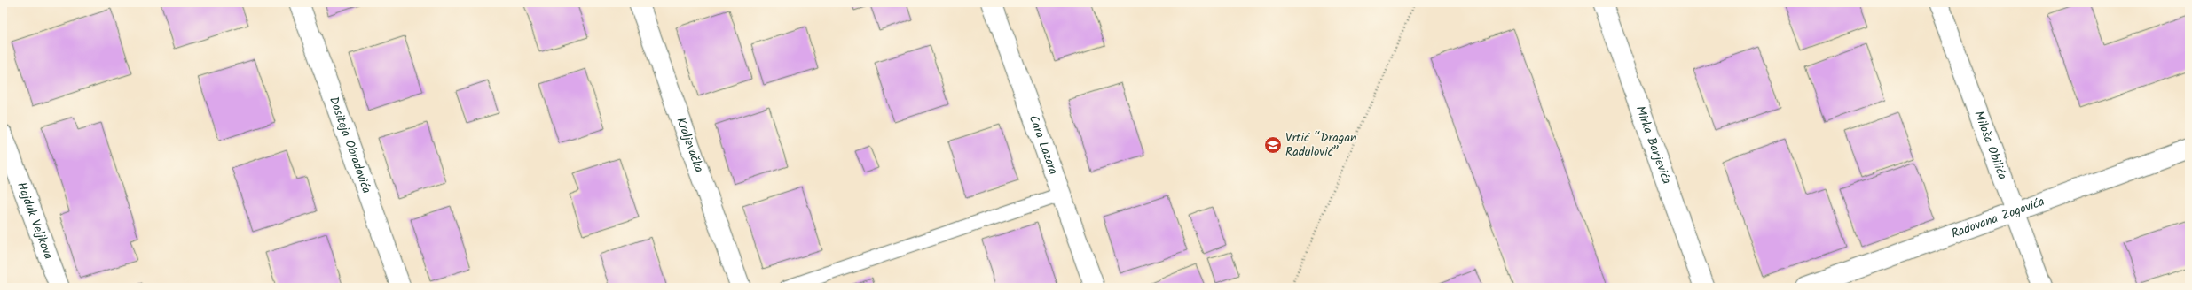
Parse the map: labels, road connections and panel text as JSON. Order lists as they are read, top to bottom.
{
  "streets": {
    "street": [
      "Dositeja Obradovića",
      "Kraljevačka",
      "Cara Lazara",
      "Mirka Banjevića",
      "Miloša Obilića",
      "Radovana Zogovića",
      "Hajduk Veljkova"
    ]
  },
  "crossings": [
    ["Miloša Obilića", "Radovana Zogovića"]
  ],
  "places": {
    "school or university": ["Vrtić “Dragan Radulović”"]
  }
}
